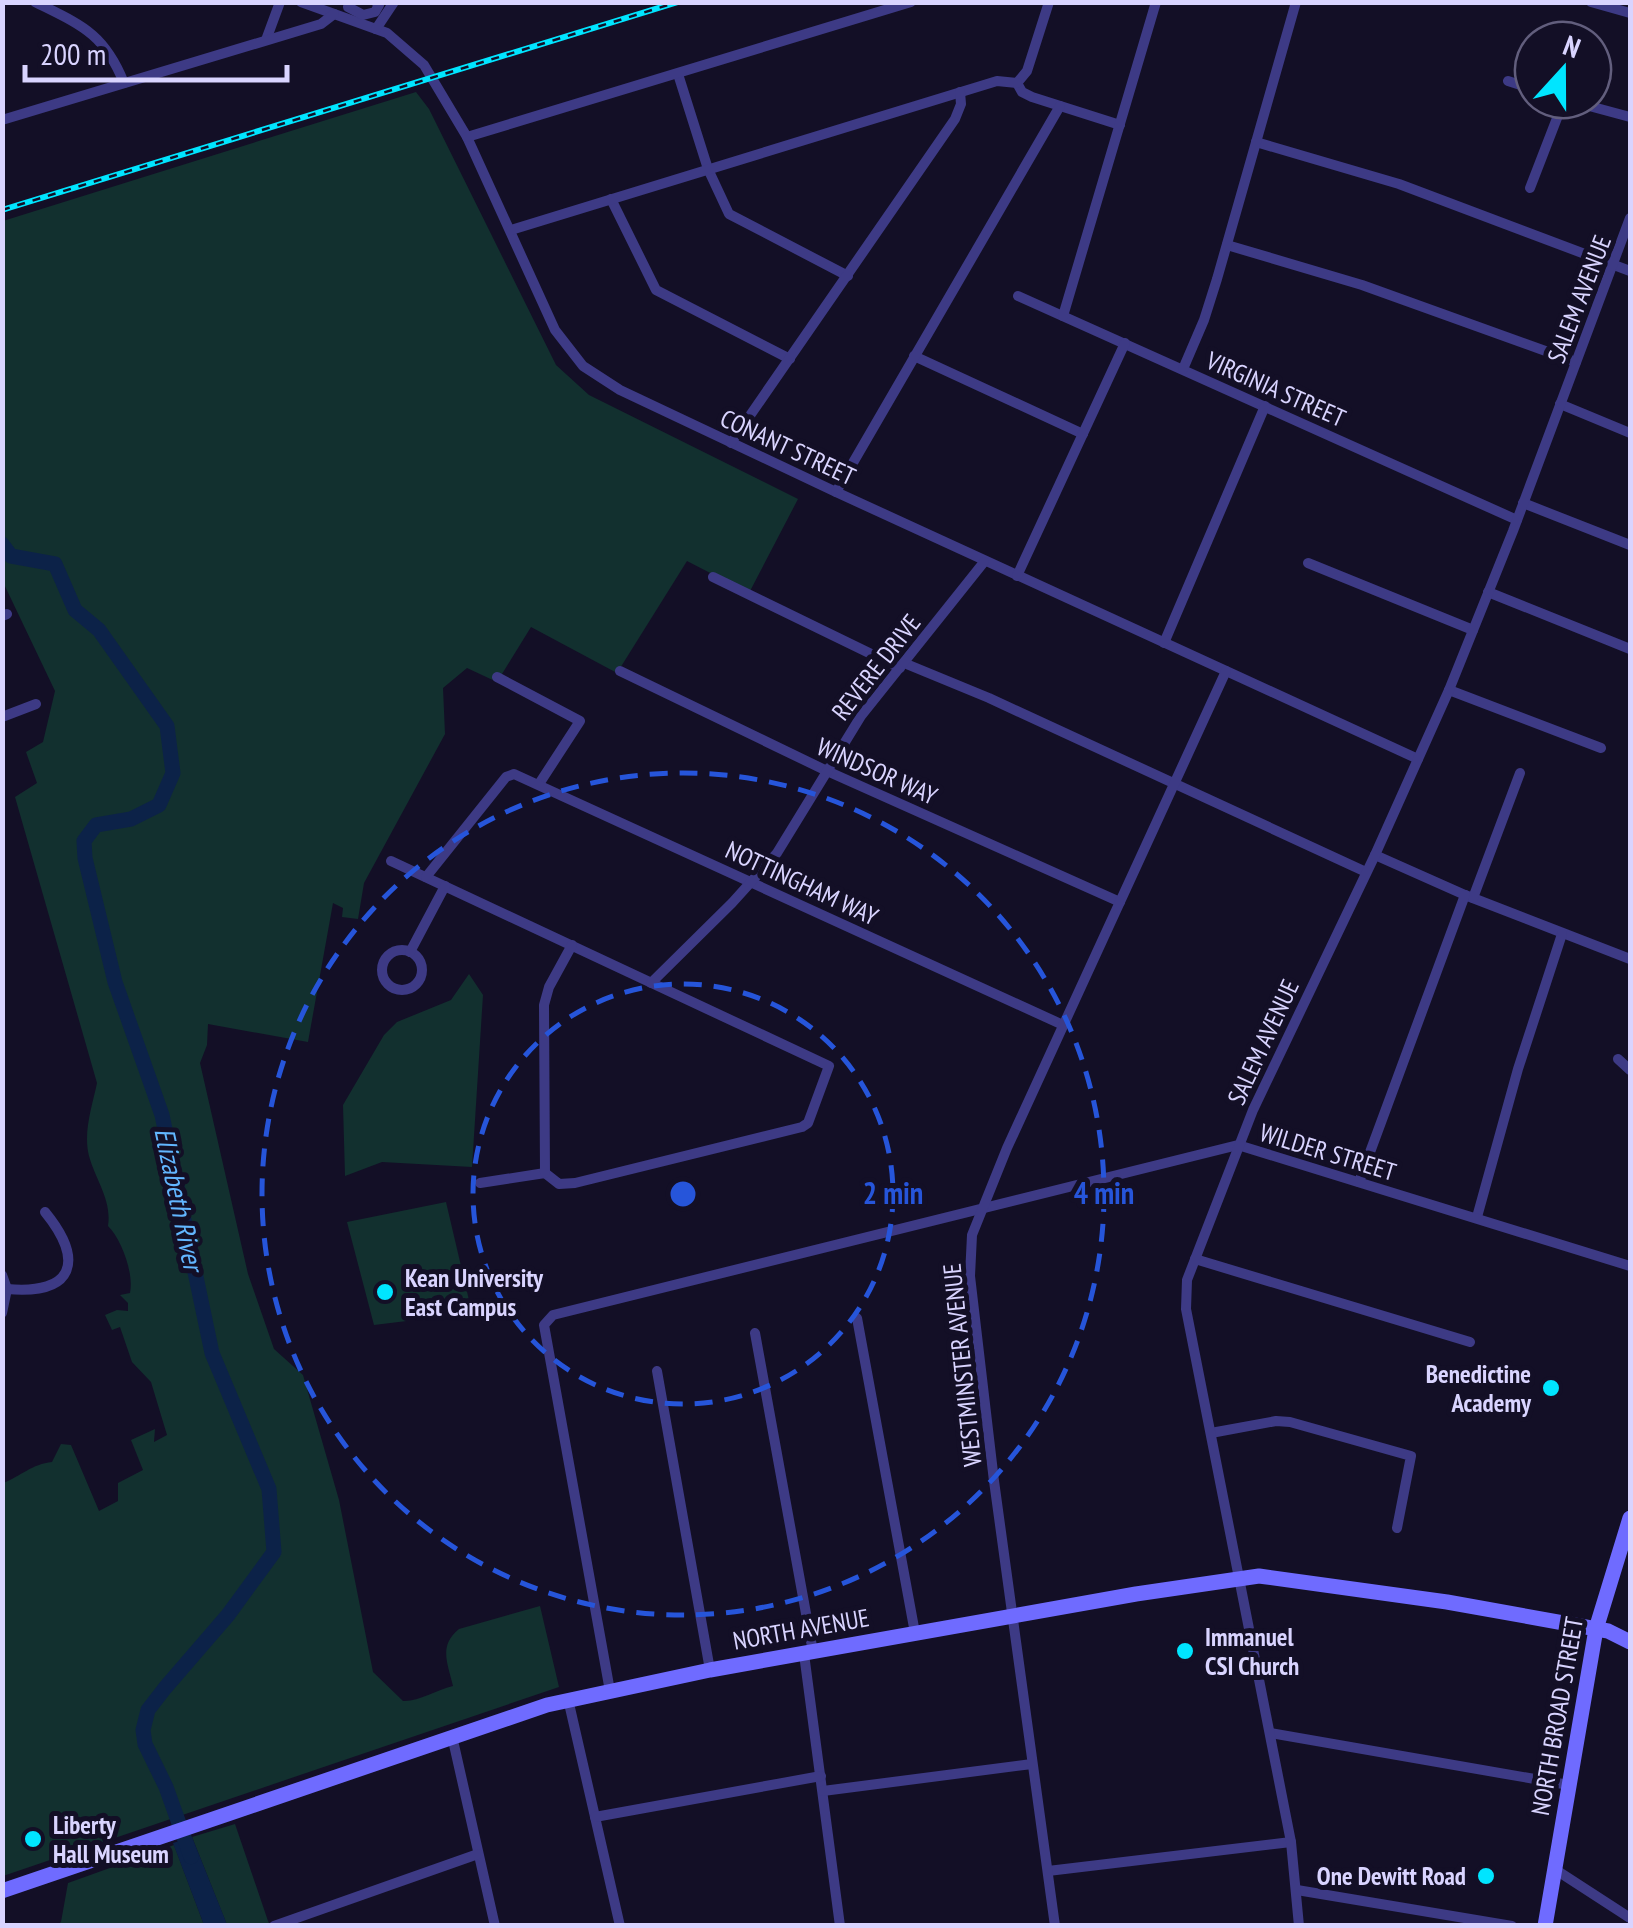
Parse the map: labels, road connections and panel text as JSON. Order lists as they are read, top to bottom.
{
  "streets": {
    "main road": ["NORTH AVENUE", "NORTH BROAD STREET"],
    "street": [
      "SALEM AVENUE",
      "VIRGINIA STREET",
      "CONANT STREET",
      "REVERE DRIVE",
      "WINDSOR WAY",
      "NOTTINGHAM WAY",
      "WILDER STREET",
      "WESTMINSTER AVENUE"
    ]
  },
  "crossings": [
    ["SALEM AVENUE", "VIRGINIA STREET"],
    ["SALEM AVENUE", "CONANT STREET"],
    ["SALEM AVENUE", "WILDER STREET"],
    ["SALEM AVENUE", "NORTH AVENUE"],
    ["CONANT STREET", "REVERE DRIVE"],
    ["CONANT STREET", "WESTMINSTER AVENUE"],
    ["REVERE DRIVE", "WINDSOR WAY"],
    ["REVERE DRIVE", "NOTTINGHAM WAY"],
    ["WINDSOR WAY", "WESTMINSTER AVENUE"],
    ["NOTTINGHAM WAY", "WESTMINSTER AVENUE"],
    ["WILDER STREET", "WESTMINSTER AVENUE"],
    ["WILDER STREET", "NORTH AVENUE"],
    ["WESTMINSTER AVENUE", "NORTH AVENUE"],
    ["NORTH AVENUE", "NORTH BROAD STREET"]
  ],
  "water": ["Elizabeth River"],
  "places": [
    "Kean University East Campus",
    "Benedictine Academy",
    "Immanuel CSI Church",
    "Liberty Hall Museum",
    "One Dewitt Road"
  ],
  "scale_bar": "200 m",
  "north": "top",
  "rings": ["2 min", "4 min"]
}
